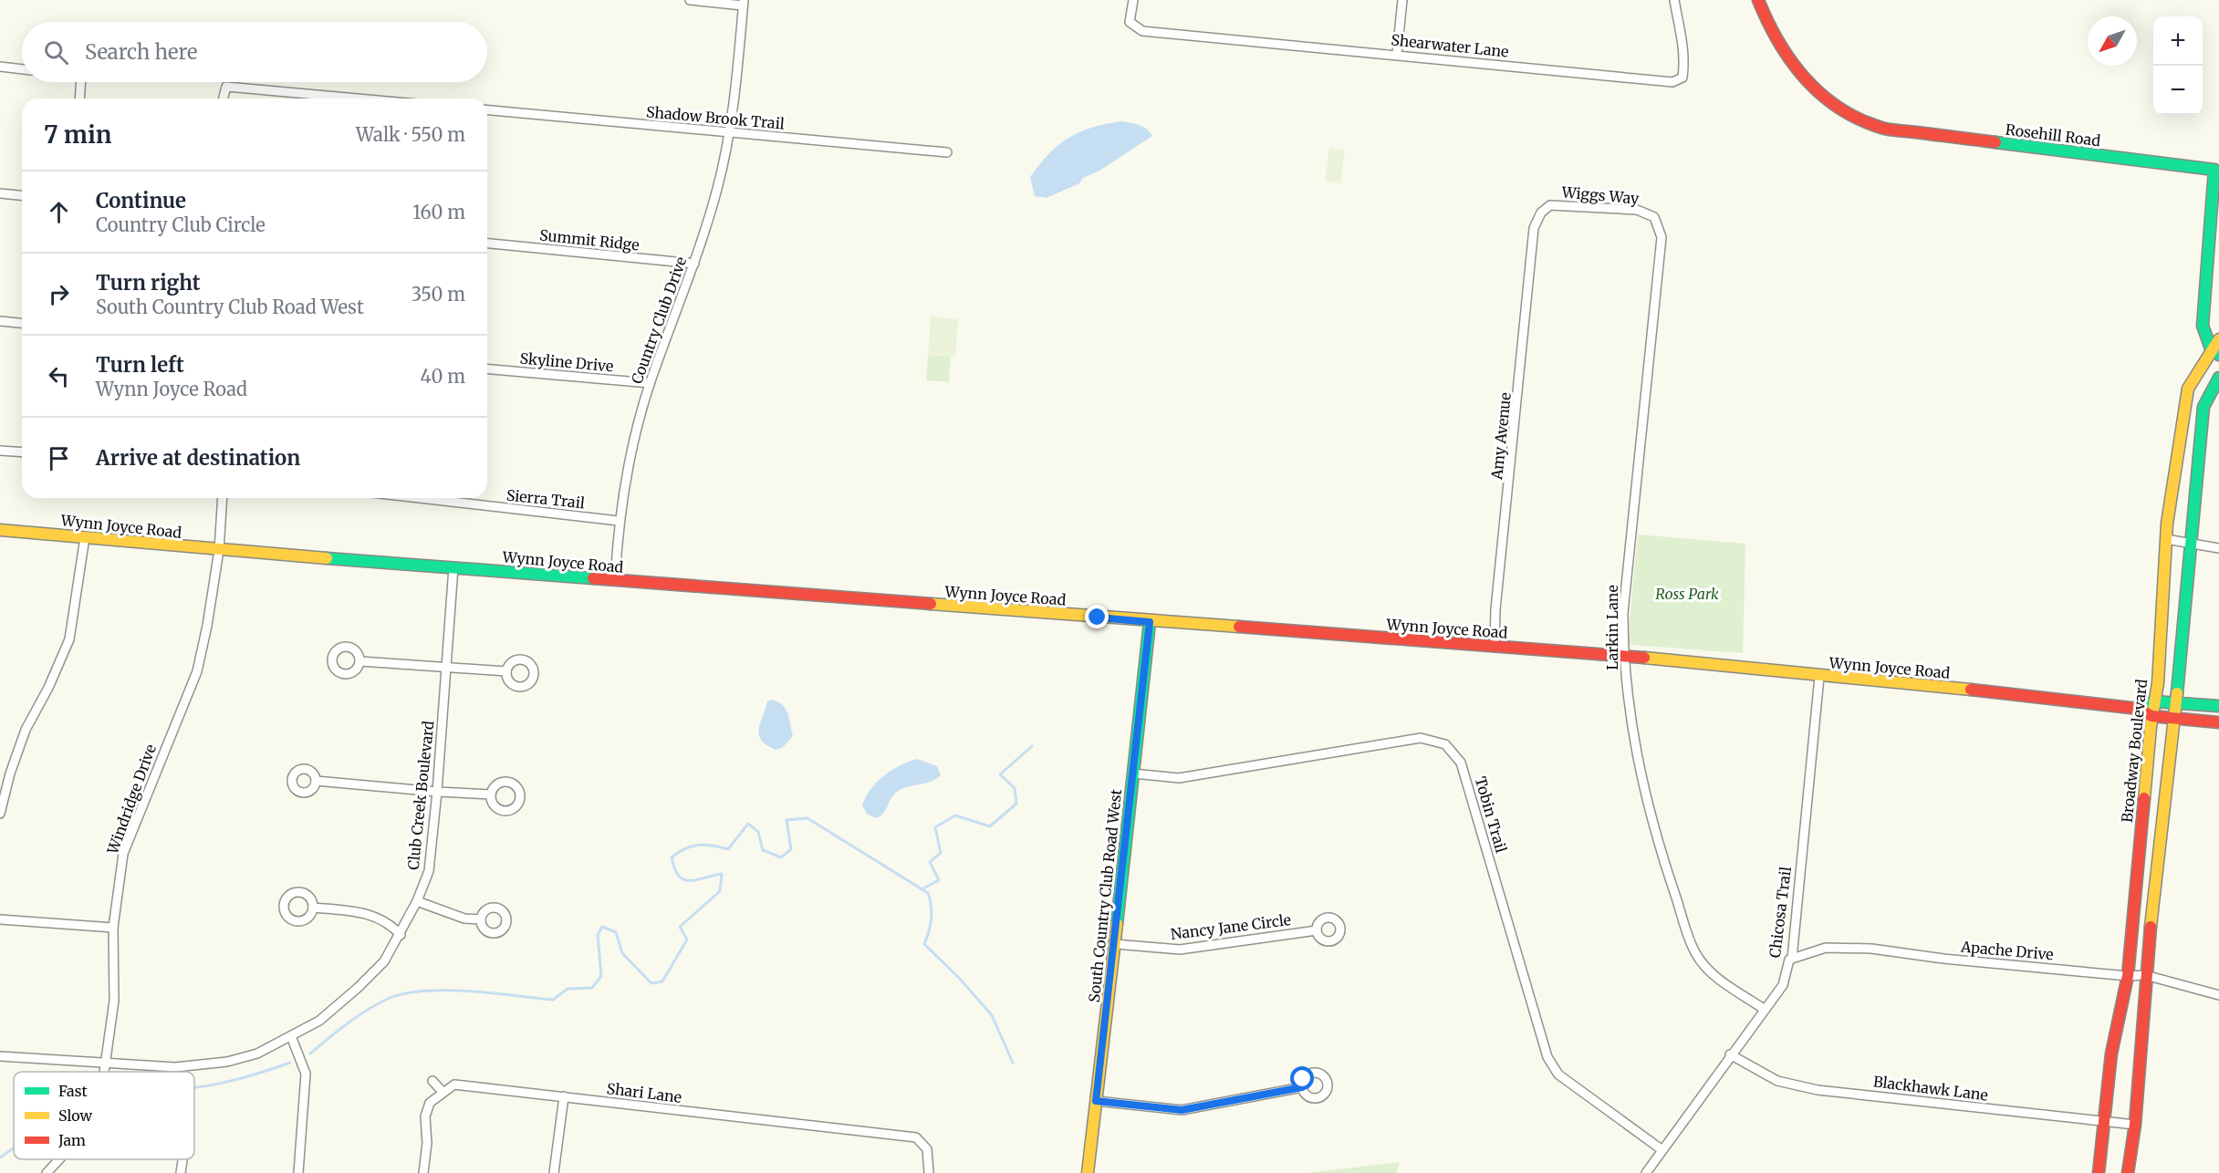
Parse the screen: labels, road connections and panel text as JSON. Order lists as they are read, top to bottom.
{
  "streets": {
    "street": [
      "Shearwater Lane",
      "Shadow Brook Trail",
      "Rosehill Road",
      "Wiggs Way",
      "Summit Ridge",
      "Country Club Drive",
      "Skyline Drive",
      "Amy Avenue",
      "Sierra Trail",
      "Wynn Joyce Road",
      "Larkin Lane",
      "Broadway Boulevard",
      "Club Creek Boulevard",
      "Windridge Drive",
      "Tobin Trail",
      "South Country Club Road West",
      "Chicosa Trail",
      "Nancy Jane Circle",
      "Apache Drive",
      "Blackhawk Lane",
      "Shari Lane"
    ]
  },
  "crossings": [
    ["Shadow Brook Trail", "Country Club Drive"],
    ["Rosehill Road", "Broadway Boulevard"],
    ["Wiggs Way", "Amy Avenue"],
    ["Wiggs Way", "Larkin Lane"],
    ["Summit Ridge", "Country Club Drive"],
    ["Country Club Drive", "Skyline Drive"],
    ["Country Club Drive", "Sierra Trail"],
    ["Country Club Drive", "Wynn Joyce Road"],
    ["Amy Avenue", "Wynn Joyce Road"],
    ["Wynn Joyce Road", "Larkin Lane"],
    ["Wynn Joyce Road", "Broadway Boulevard"],
    ["Wynn Joyce Road", "Club Creek Boulevard"],
    ["Wynn Joyce Road", "Windridge Drive"],
    ["Wynn Joyce Road", "South Country Club Road West"],
    ["Wynn Joyce Road", "Chicosa Trail"],
    ["Larkin Lane", "Chicosa Trail"],
    ["Broadway Boulevard", "Apache Drive"],
    ["Broadway Boulevard", "Blackhawk Lane"],
    ["Club Creek Boulevard", "Windridge Drive"],
    ["Tobin Trail", "South Country Club Road West"],
    ["Tobin Trail", "Chicosa Trail"],
    ["South Country Club Road West", "Nancy Jane Circle"],
    ["Chicosa Trail", "Apache Drive"],
    ["Chicosa Trail", "Blackhawk Lane"]
  ],
  "parks": ["Ross Park"],
  "legend": ["Fast", "Slow", "Jam"],
  "north": "bottom left",
  "page": {
    "map_buttons": ["+", "−"],
    "search": "Search here",
    "heading": ["7 min", "Walk · 550 m"],
    "list": [
      ["Continue", "Country Club Circle", "160 m"],
      ["Turn right", "South Country Club Road West", "350 m"],
      ["Turn left", "Wynn Joyce Road", "40 m"],
      "Arrive at destination"
    ]
  }
}
